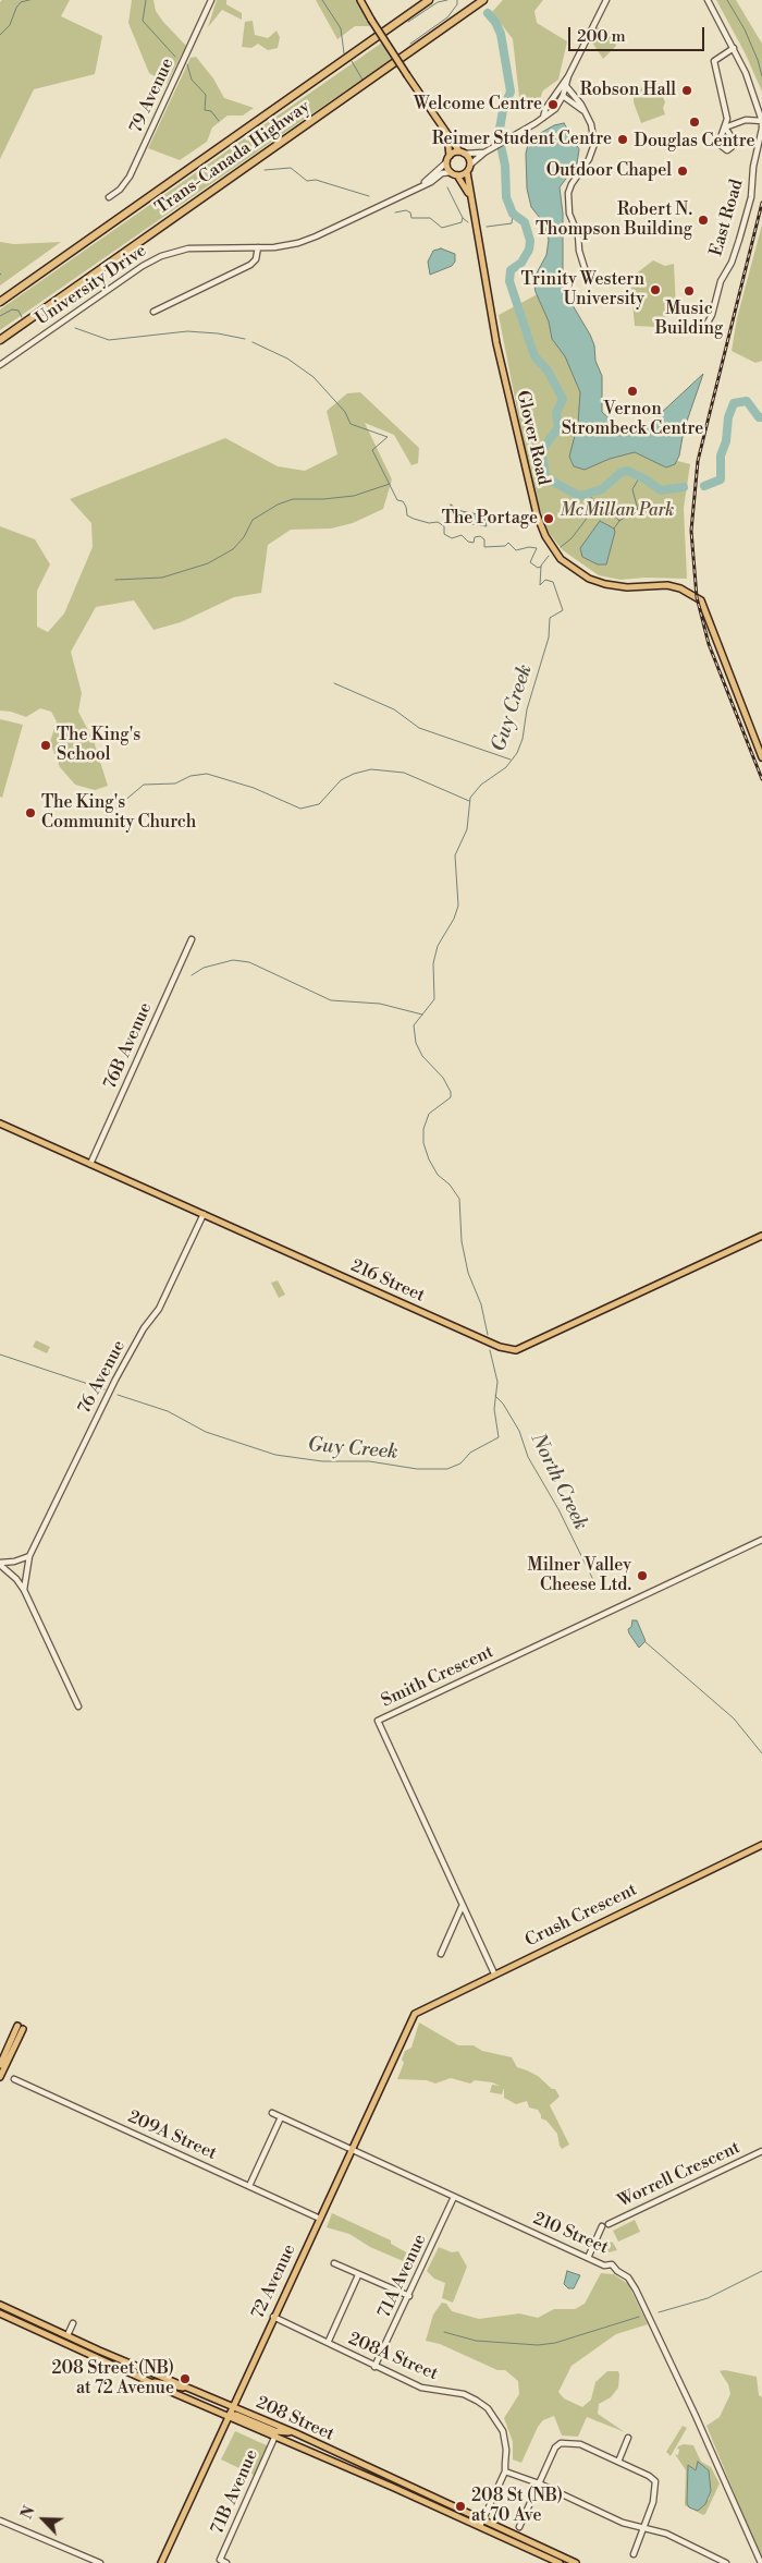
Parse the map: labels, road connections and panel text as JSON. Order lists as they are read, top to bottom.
{
  "streets": {
    "highway": ["Trans-Canada Highway"],
    "main road": [
      "Glover Road",
      "216 Street",
      "Crush Crescent",
      "72 Avenue",
      "208 Street"
    ],
    "street": [
      "79 Avenue",
      "East Road",
      "University Drive",
      "76B Avenue",
      "76 Avenue",
      "Smith Crescent",
      "209A Street",
      "Worrell Crescent",
      "210 Street",
      "71A Avenue",
      "208A Street",
      "71B Avenue"
    ]
  },
  "crossings": [
    ["University Drive", "Glover Road"],
    ["76B Avenue", "216 Street"],
    ["216 Street", "76 Avenue"],
    ["Smith Crescent", "Crush Crescent"],
    ["Crush Crescent", "72 Avenue"],
    ["209A Street", "72 Avenue"],
    ["Worrell Crescent", "210 Street"],
    ["210 Street", "71A Avenue"],
    ["210 Street", "72 Avenue"],
    ["71A Avenue", "208A Street"],
    ["72 Avenue", "208A Street"],
    ["72 Avenue", "208 Street"],
    ["208 Street", "71B Avenue"]
  ],
  "water": ["Guy Creek", "North Creek"],
  "parks": ["McMillan Park"],
  "places": [
    "Robson Hall",
    "Welcome Centre",
    "Douglas Centre",
    "Reimer Student Centre",
    "Outdoor Chapel",
    "Robert N. Thompson Building",
    "Trinity Western University",
    "Music Building",
    "Vernon Strombeck Centre",
    "The Portage",
    "The King's School",
    "The King's Community Church",
    "Milner Valley Cheese Ltd.",
    "208 Street (NB) at 72 Avenue",
    "208 St (NB) at 70 Ave"
  ],
  "scale_bar": "200 m",
  "north": "top left"
}
